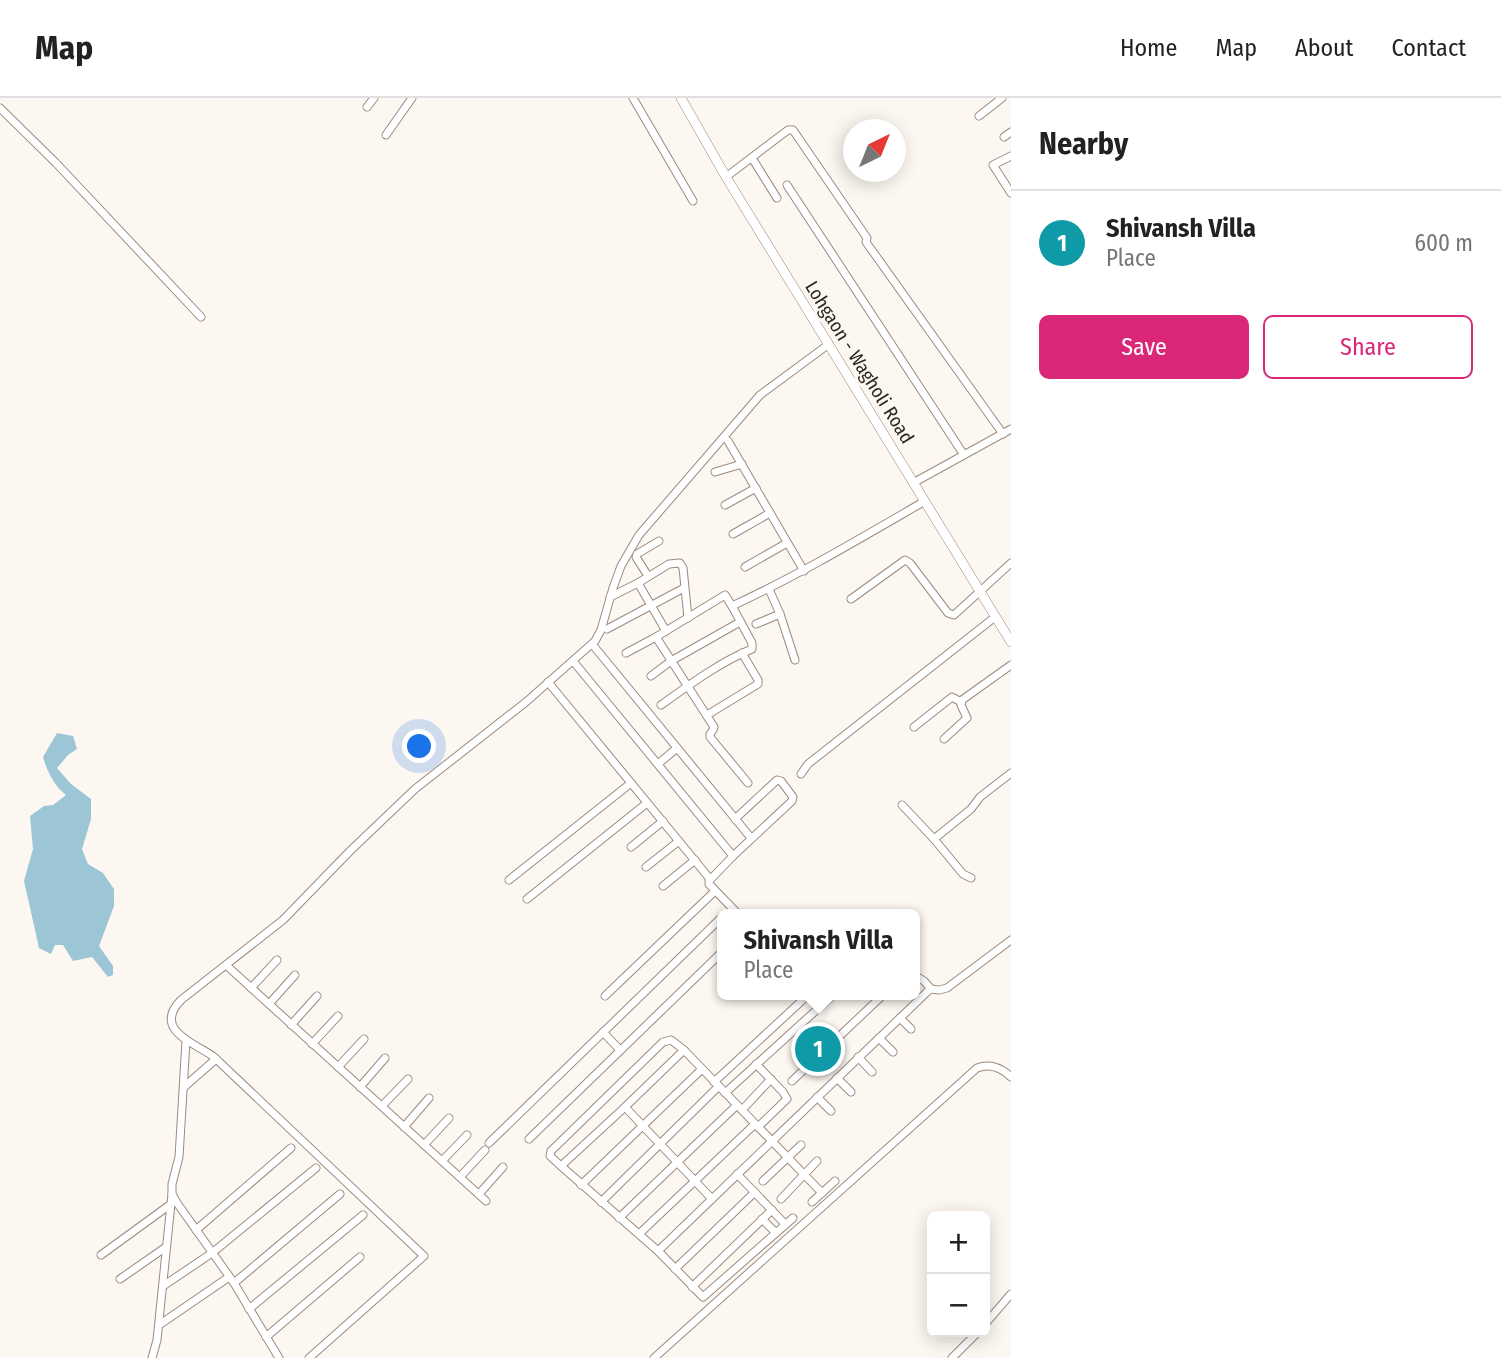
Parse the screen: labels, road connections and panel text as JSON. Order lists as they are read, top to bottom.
{
  "streets": {
    "main road": ["Lohgaon - Wagholi Road"]
  },
  "north": "top right",
  "page": {
    "header": "Map",
    "nav": [
      "Home",
      "Map",
      "About",
      "Contact"
    ],
    "heading": "Nearby",
    "list": [
      {
        "mark": "1",
        "name": "Shivansh Villa",
        "note": "Place",
        "value": "600 m"
      }
    ],
    "buttons": ["Save", "Share"],
    "popup": ["Shivansh Villa", "Place"],
    "pins": "1",
    "map_buttons": ["+", "−"]
  }
}
